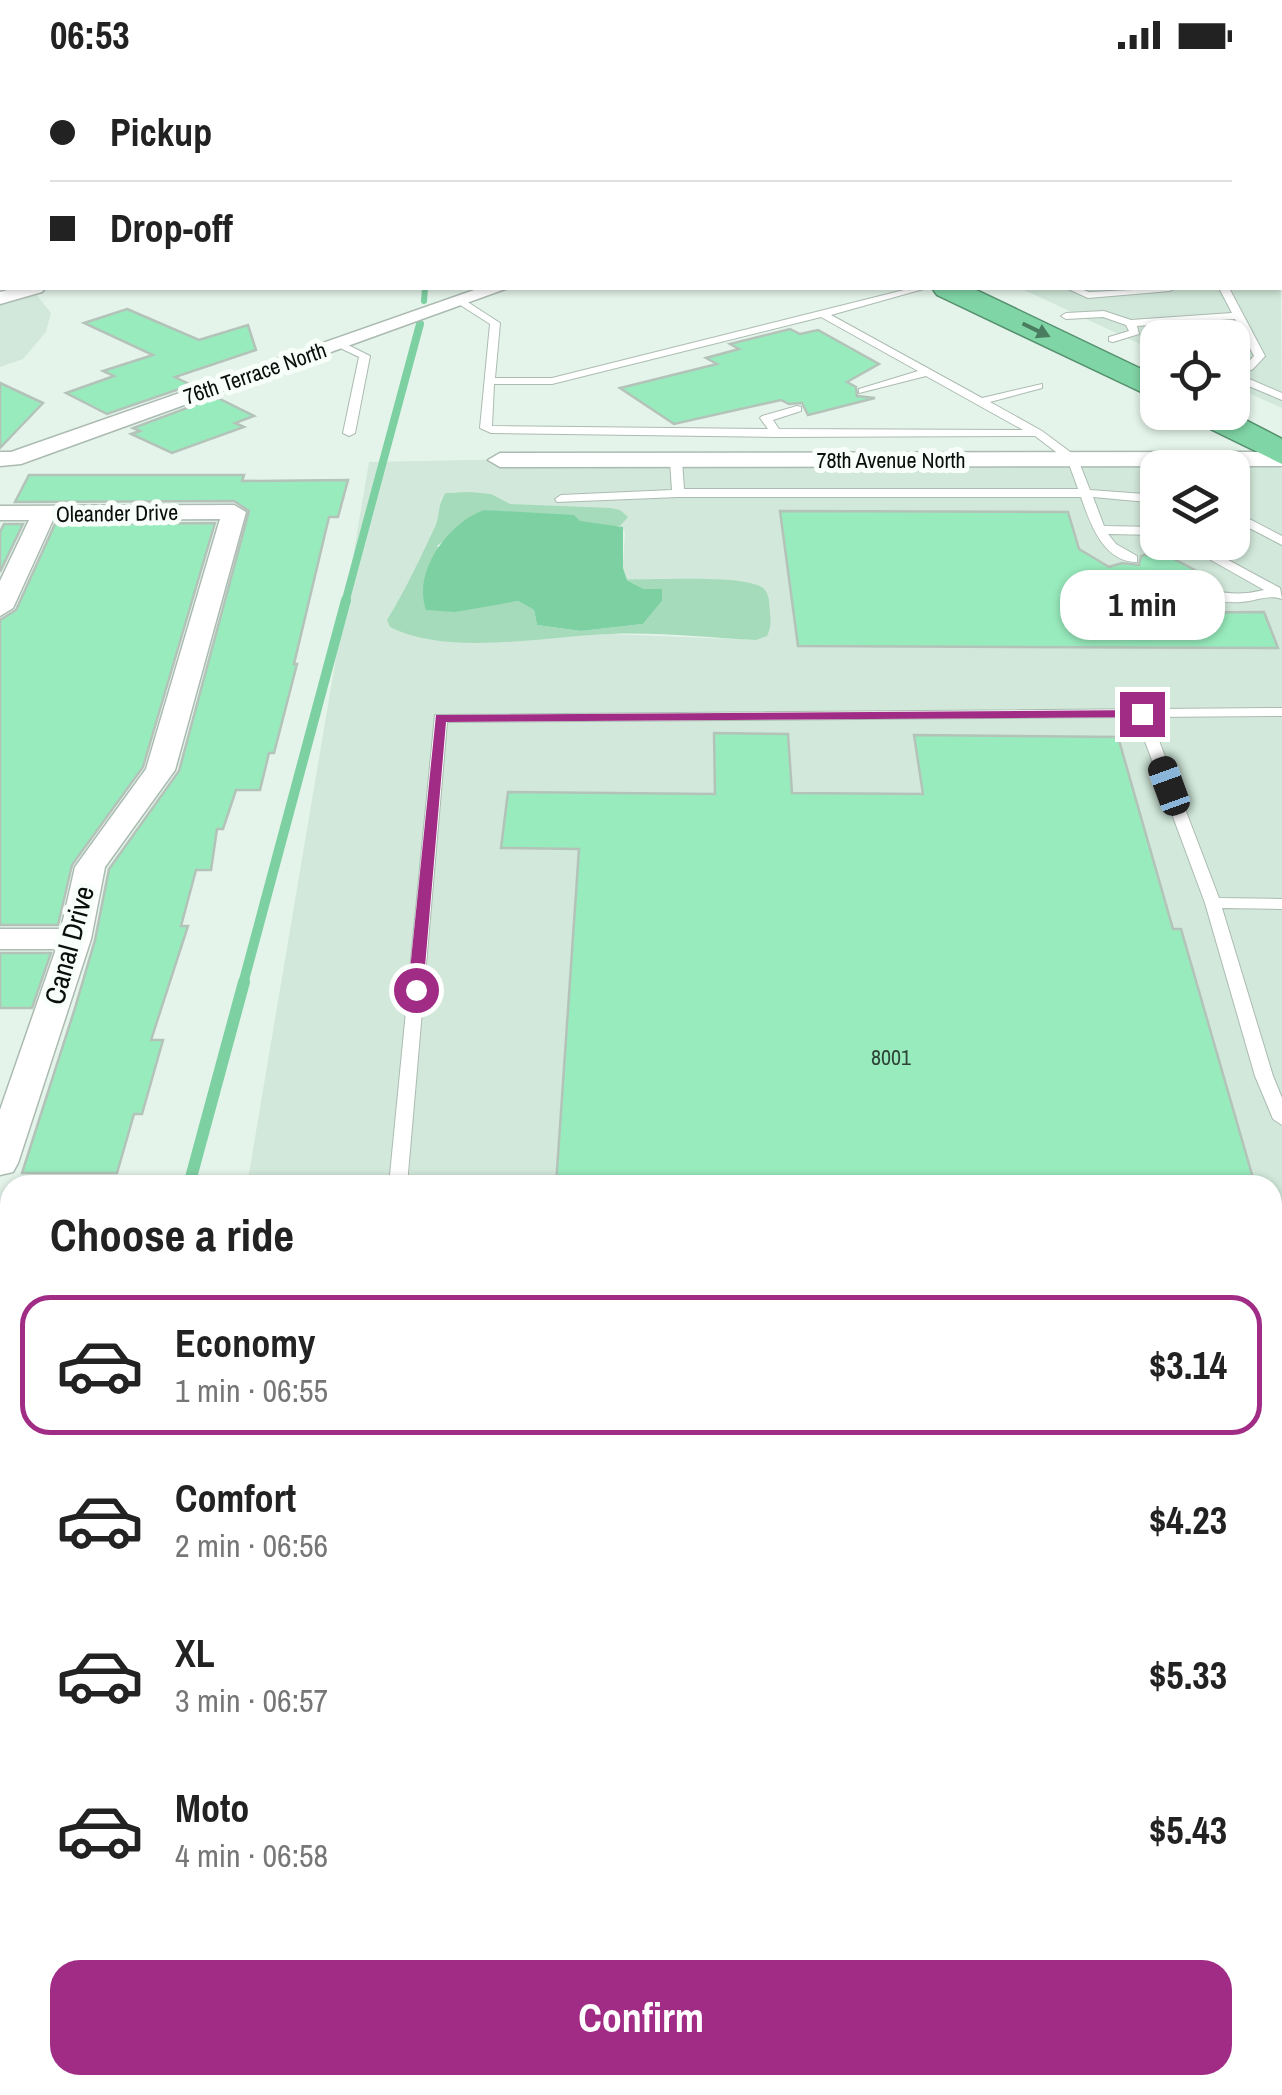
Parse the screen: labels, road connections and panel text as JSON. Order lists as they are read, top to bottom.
{
  "streets": {
    "street": [
      "76th Terrace North",
      "78th Avenue North",
      "Oleander Drive",
      "Canal Drive"
    ]
  },
  "crossings": [
    ["Oleander Drive", "Canal Drive"]
  ],
  "house_numbers": ["8001"],
  "page": {
    "status": "06:53",
    "banner": ["Pickup", "Drop-off"],
    "bubble": "1 min",
    "heading": "Choose a ride",
    "list": [
      {
        "name": "Economy",
        "note": "1 min · 06:55",
        "value": "$3.14"
      },
      {
        "name": "Comfort",
        "note": "2 min · 06:56",
        "value": "$4.23"
      },
      {
        "name": "XL",
        "note": "3 min · 06:57",
        "value": "$5.33"
      },
      {
        "name": "Moto",
        "note": "4 min · 06:58",
        "value": "$5.43"
      }
    ],
    "buttons": "Confirm"
  }
}
